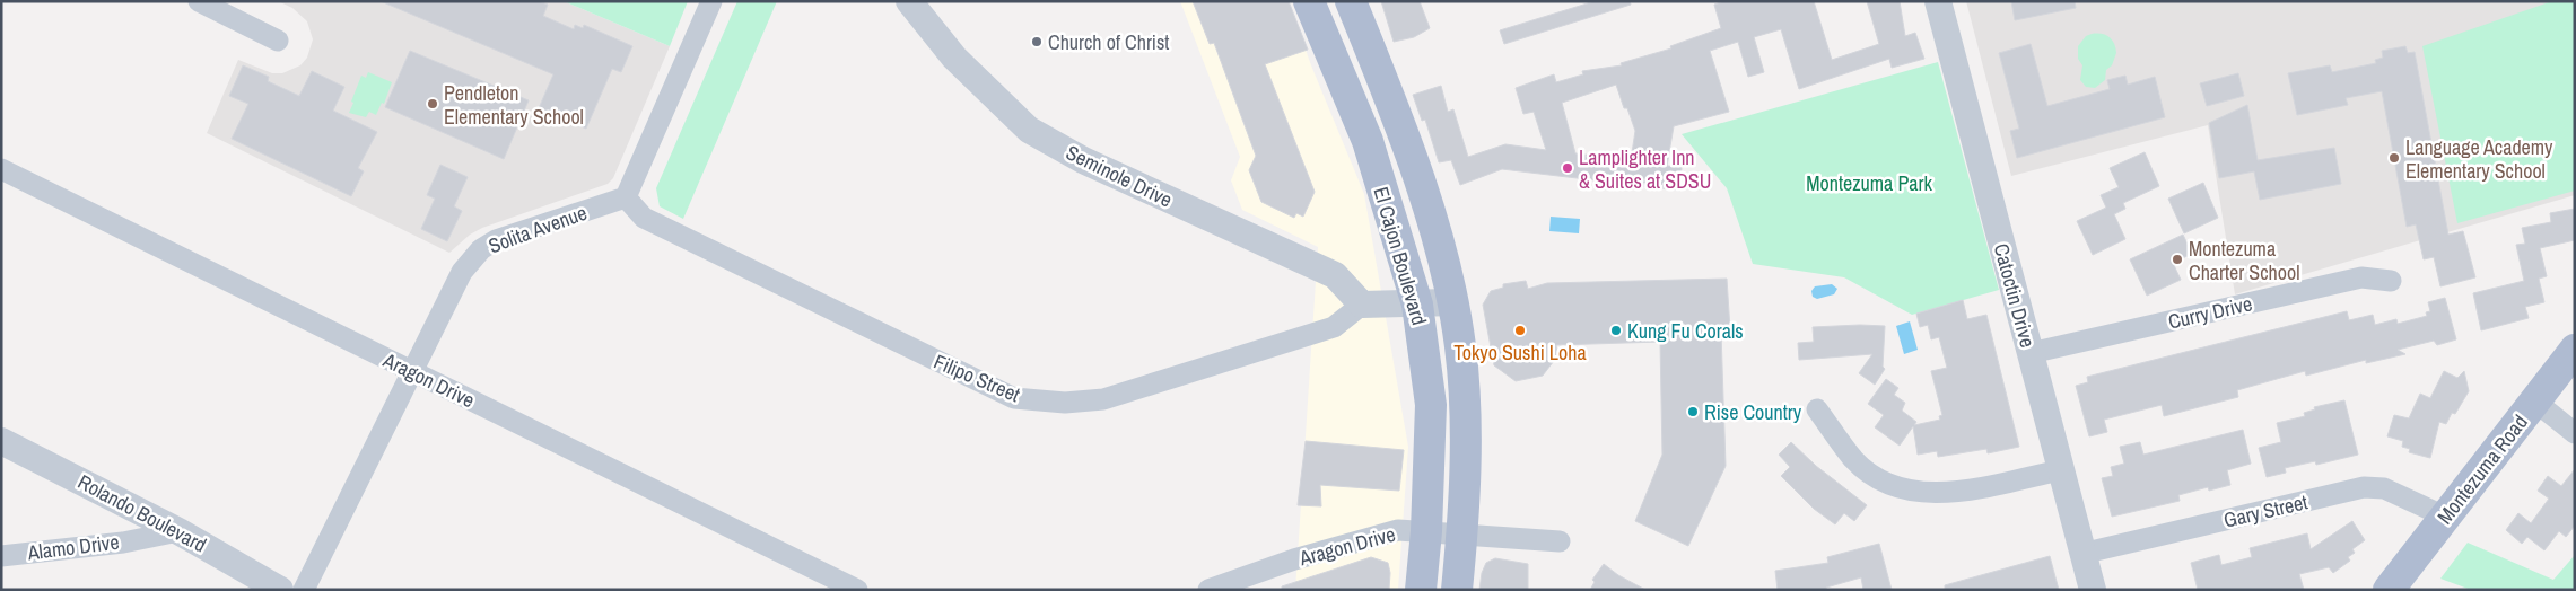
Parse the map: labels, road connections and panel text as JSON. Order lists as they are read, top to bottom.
{
  "streets": {
    "main road": ["El Cajon Boulevard", "Montezuma Road"],
    "street": [
      "Seminole Drive",
      "Solita Avenue",
      "Catoctin Drive",
      "Curry Drive",
      "Filipo Street",
      "Aragon Drive",
      "Gary Street",
      "Rolando Boulevard",
      "Alamo Drive"
    ]
  },
  "crossings": [
    ["Seminole Drive", "Filipo Street"],
    ["Solita Avenue", "Filipo Street"],
    ["Solita Avenue", "Aragon Drive"],
    ["El Cajon Boulevard", "Aragon Drive"],
    ["Catoctin Drive", "Curry Drive"],
    ["Catoctin Drive", "Gary Street"],
    ["Montezuma Road", "Gary Street"],
    ["Rolando Boulevard", "Alamo Drive"]
  ],
  "parks": ["Montezuma Park"],
  "places": [
    "Church of Christ",
    "Pendleton Elementary School",
    "Language Academy Elementary School",
    "Lamplighter Inn & Suites at SDSU",
    "Montezuma Charter School",
    "Tokyo Sushi Loha",
    "Kung Fu Corals",
    "Rise Country"
  ]
}
